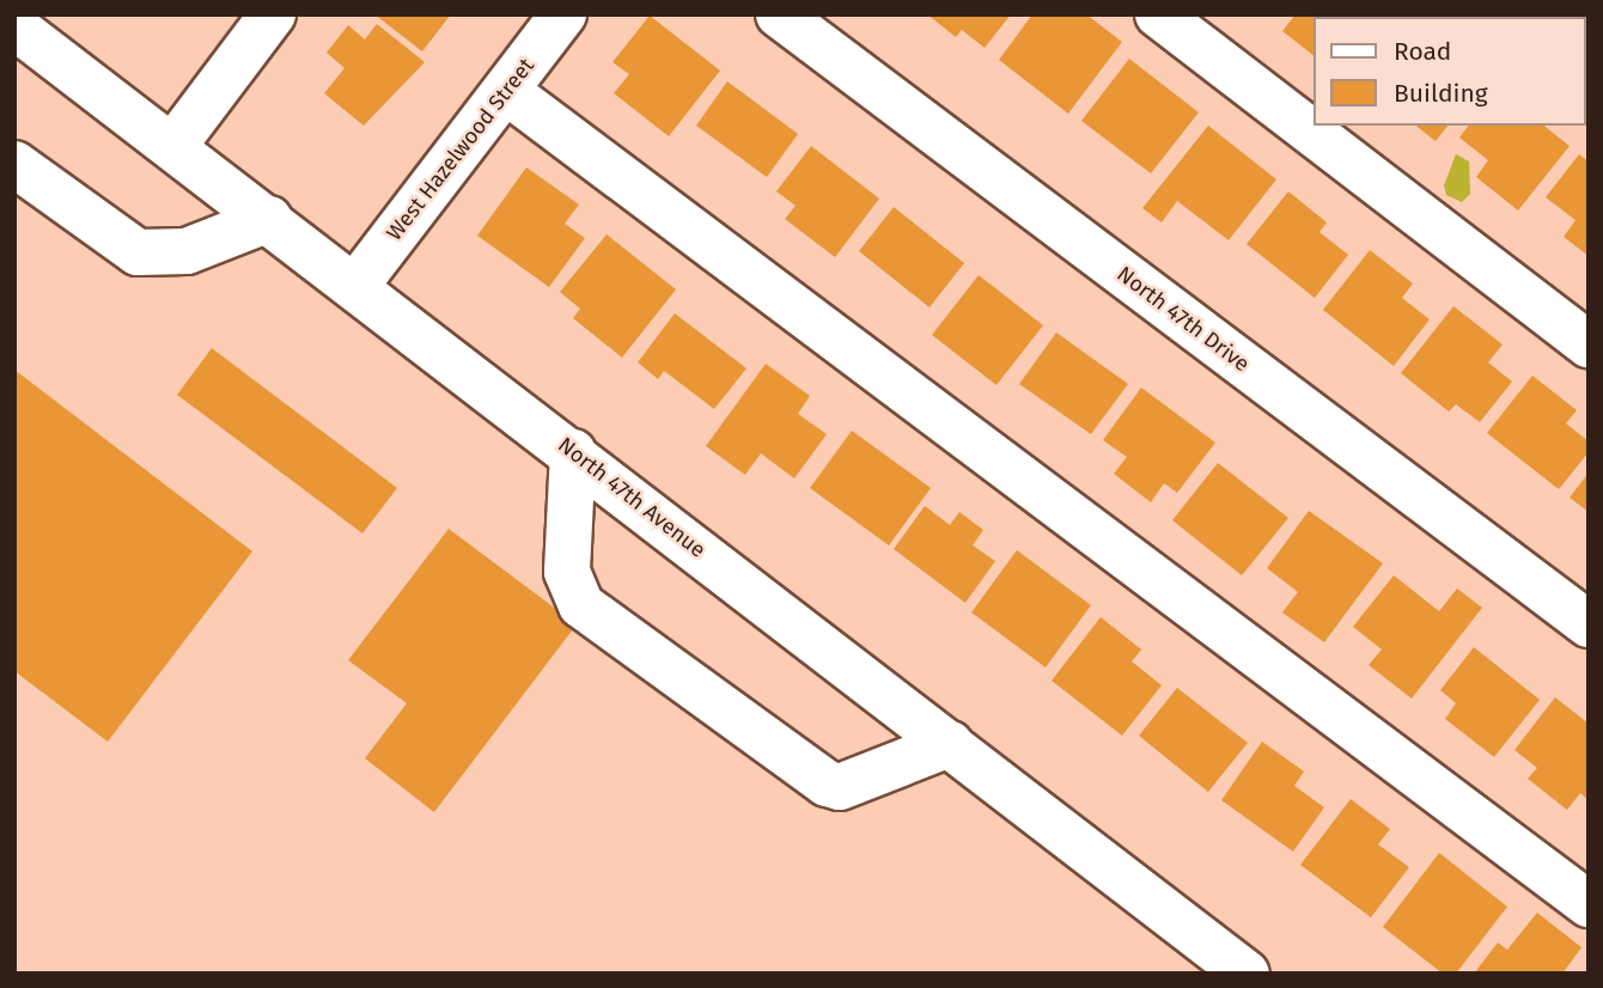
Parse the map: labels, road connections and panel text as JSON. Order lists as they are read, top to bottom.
{
  "streets": {
    "street": ["West Hazelwood Street", "North 47th Drive", "North 47th Avenue"]
  },
  "crossings": [
    ["West Hazelwood Street", "North 47th Avenue"]
  ],
  "legend": ["Road", "Building"]
}
